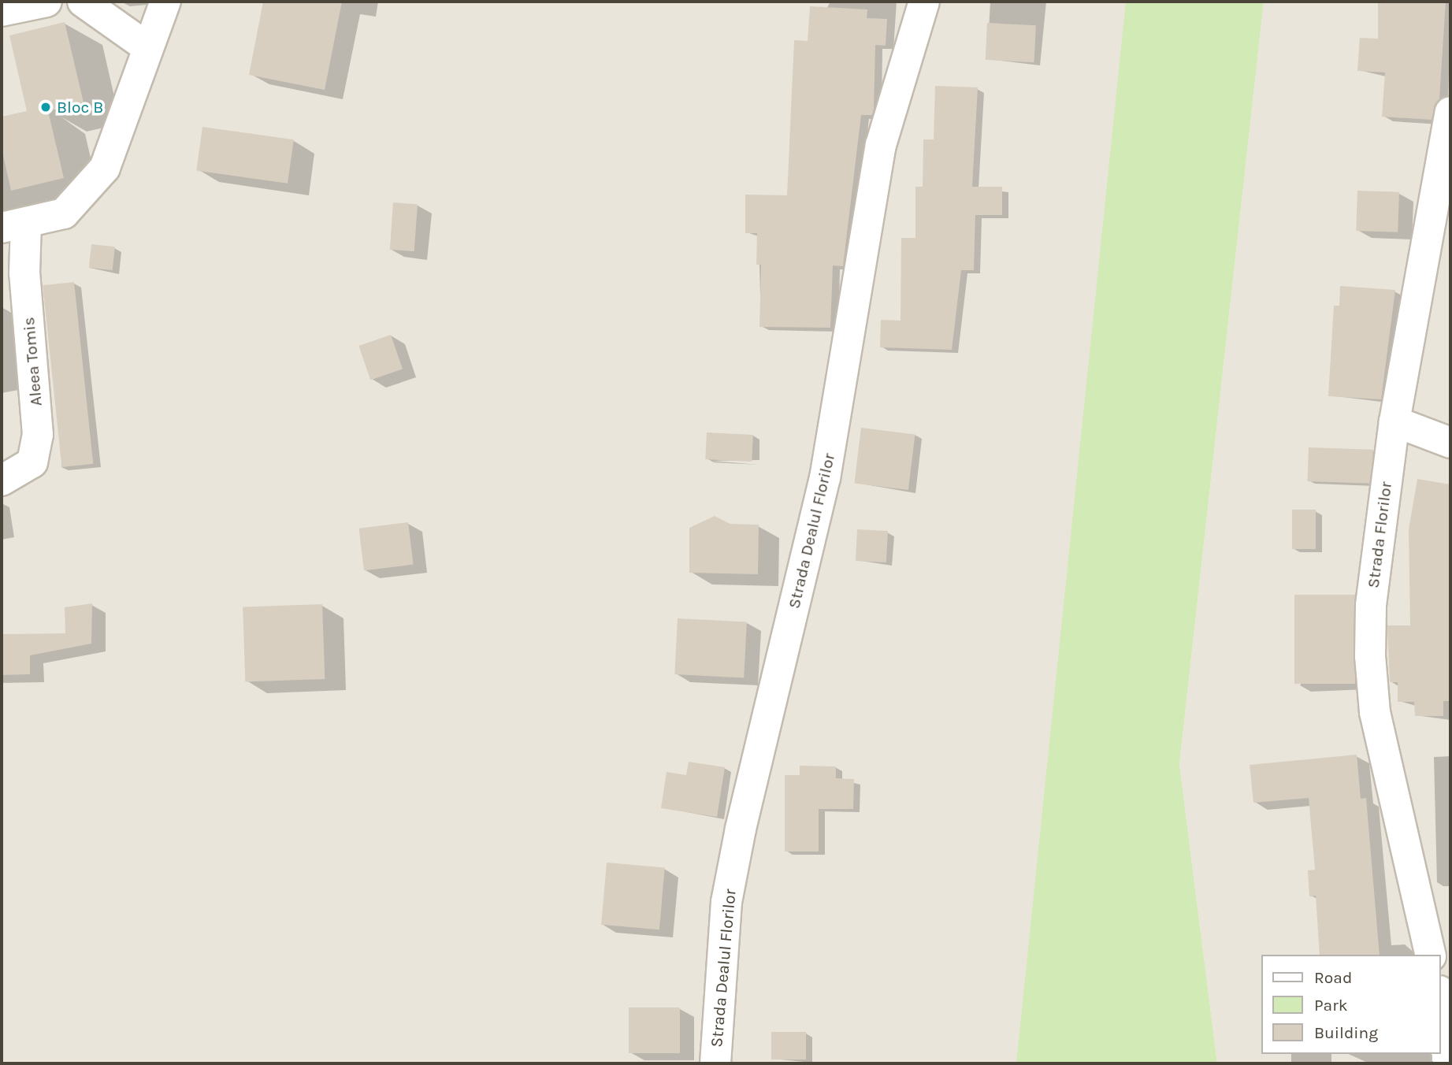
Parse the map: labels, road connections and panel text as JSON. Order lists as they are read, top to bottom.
{
  "streets": {
    "street": ["Aleea Tomis", "Strada Dealul Florilor", "Strada Florilor"]
  },
  "places": ["Bloc B"],
  "legend": ["Road", "Park", "Building"]
}
